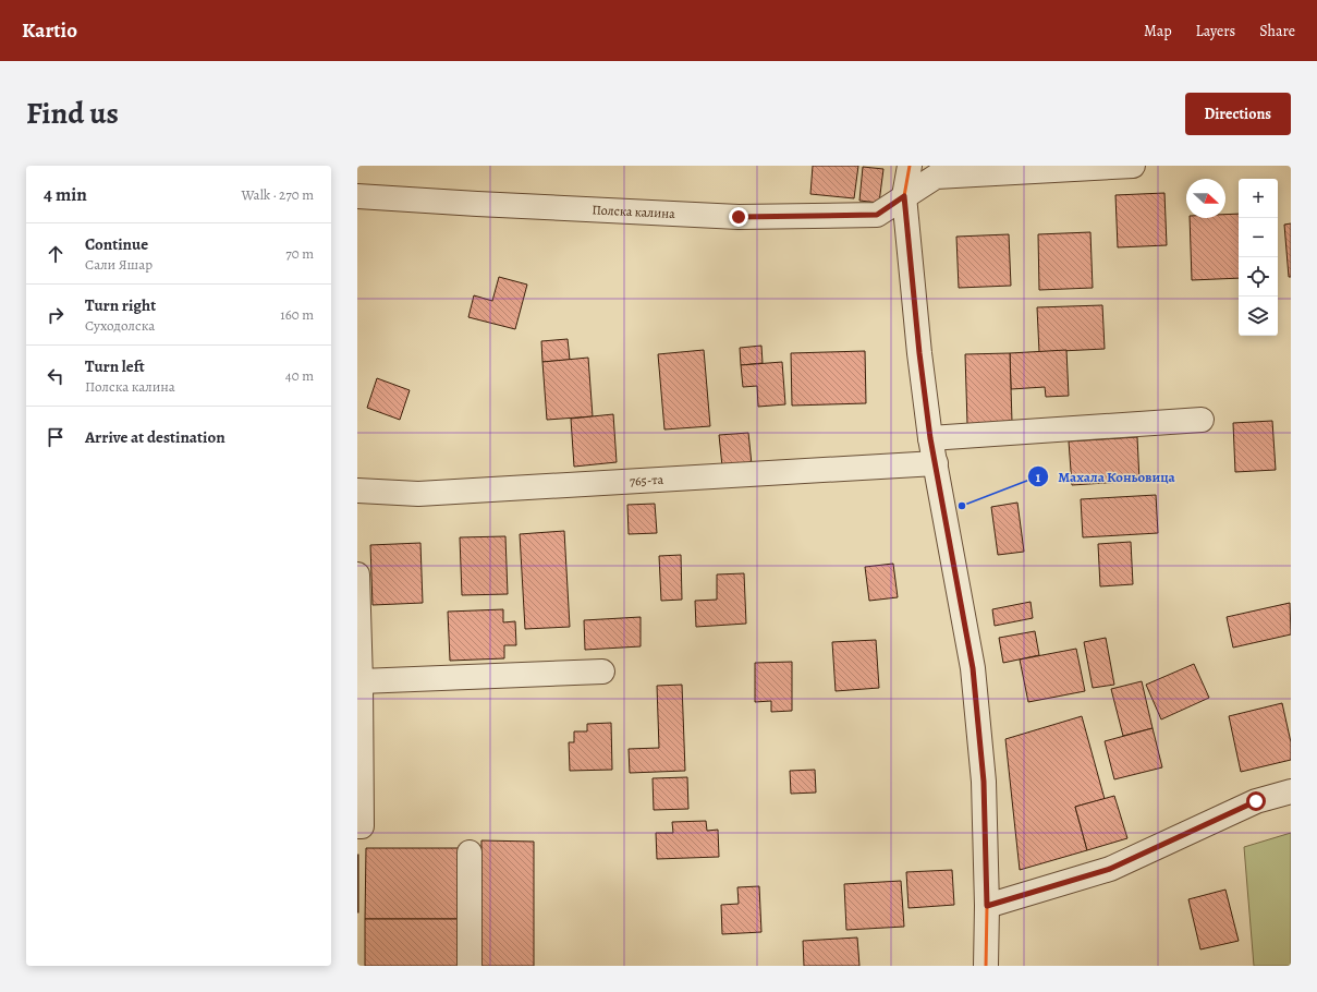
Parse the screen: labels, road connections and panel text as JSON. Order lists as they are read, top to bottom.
{
  "streets": {
    "street": ["Полска калина", "765-та"]
  },
  "places": ["Махала Коньовица"],
  "north": "right",
  "page": {
    "header": "Kartio",
    "nav": ["Map", "Layers", "Share"],
    "title": "Find us",
    "buttons": "Directions",
    "heading": ["4 min", "Walk · 270 m"],
    "map_buttons": ["+", "−"],
    "list": [
      ["Continue", "Сали Яшар", "70 m"],
      ["Turn right", "Суходолска", "160 m"],
      ["Turn left", "Полска калина", "40 m"],
      "Arrive at destination"
    ]
  }
}
